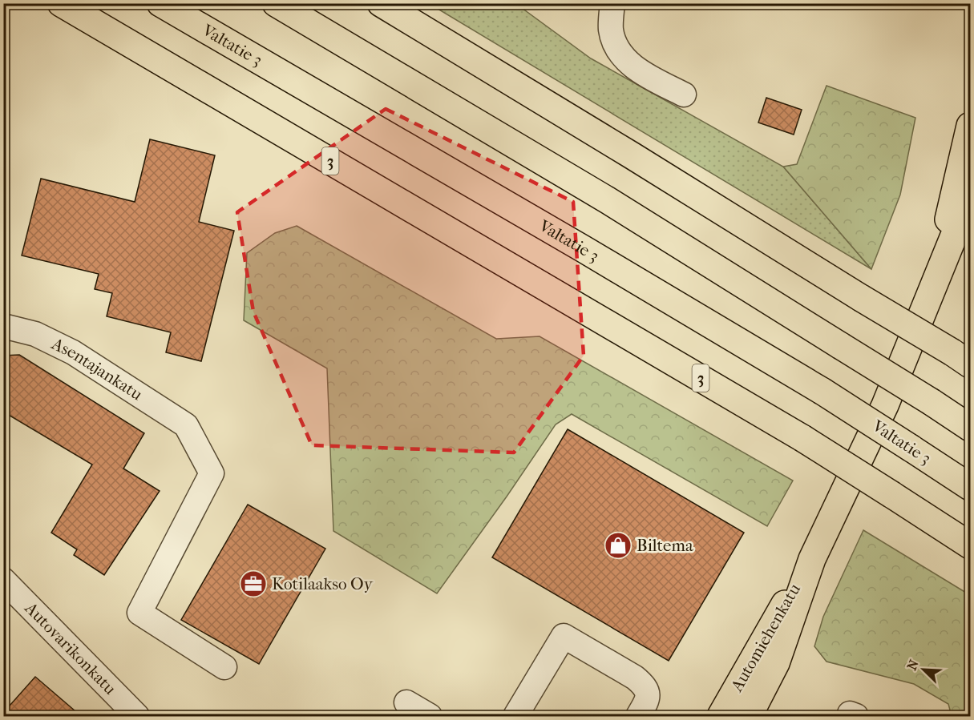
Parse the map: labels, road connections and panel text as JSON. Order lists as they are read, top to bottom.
{
  "streets": {
    "main road": ["Valtatie 3", "3", "Automiehenkatu"],
    "street": ["Asentajankatu", "Autovarikonkatu"]
  },
  "places": {
    "shop": ["Biltema"],
    "office": ["Kotilaakso Oy"]
  },
  "north": "top left"
}
